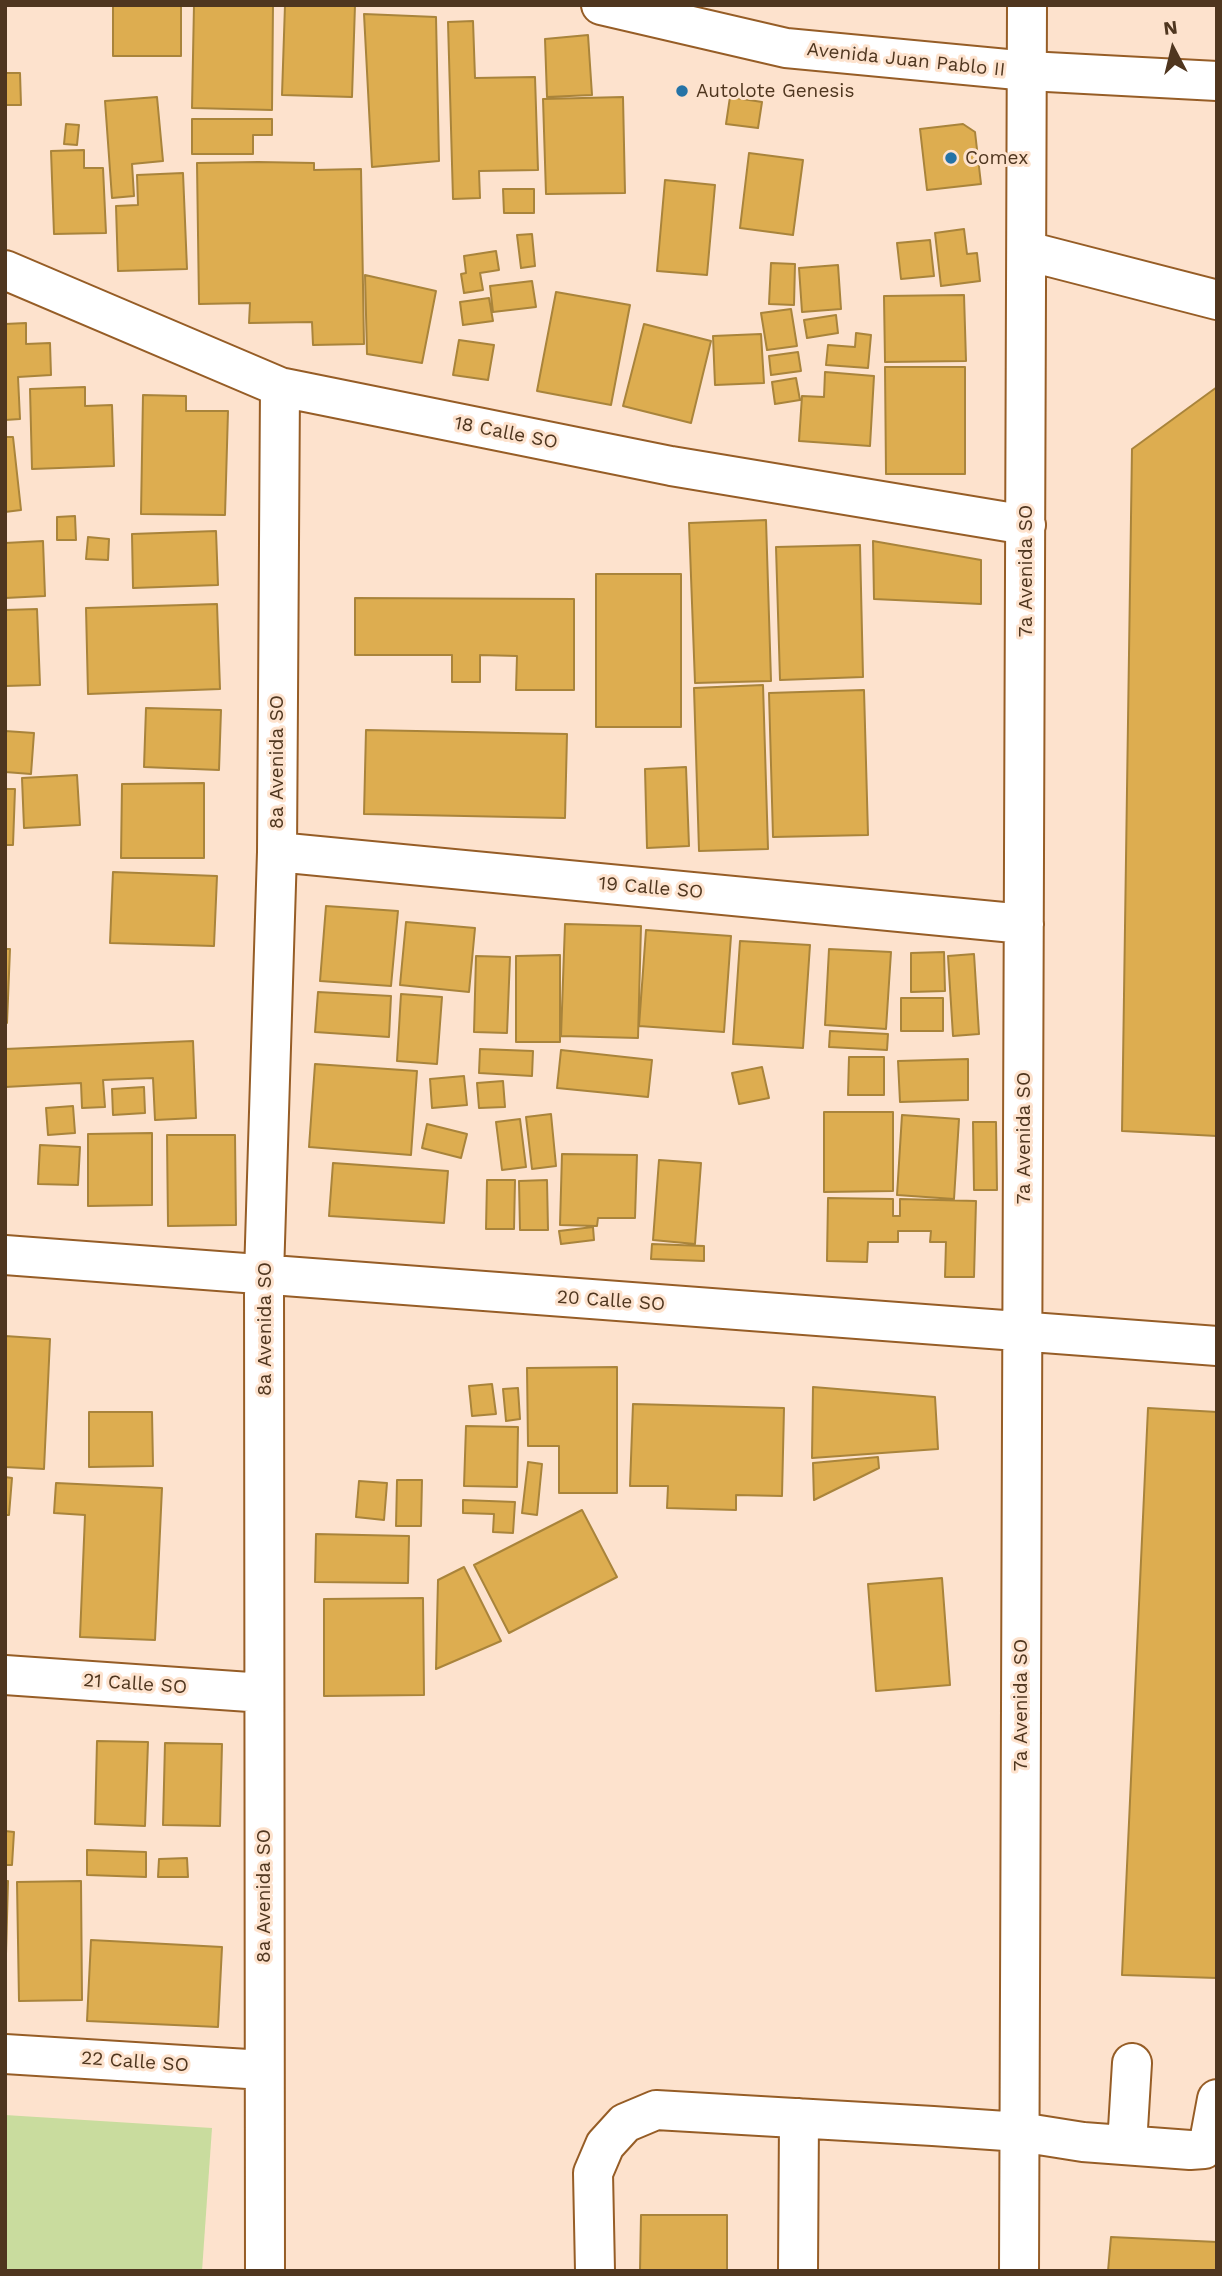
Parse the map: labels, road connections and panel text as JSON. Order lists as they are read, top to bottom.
{
  "streets": {
    "main road": [
      "Avenida Juan Pablo II",
      "18 Calle SO",
      "7a Avenida SO",
      "8a Avenida SO",
      "19 Calle SO",
      "20 Calle SO",
      "21 Calle SO",
      "22 Calle SO"
    ]
  },
  "crossings": [
    ["Avenida Juan Pablo II", "7a Avenida SO"],
    ["18 Calle SO", "7a Avenida SO"],
    ["18 Calle SO", "8a Avenida SO"],
    ["7a Avenida SO", "19 Calle SO"],
    ["7a Avenida SO", "20 Calle SO"],
    ["8a Avenida SO", "19 Calle SO"],
    ["8a Avenida SO", "20 Calle SO"],
    ["8a Avenida SO", "21 Calle SO"],
    ["8a Avenida SO", "22 Calle SO"]
  ],
  "places": ["Autolote Genesis", "Comex"],
  "north": "top"
}
